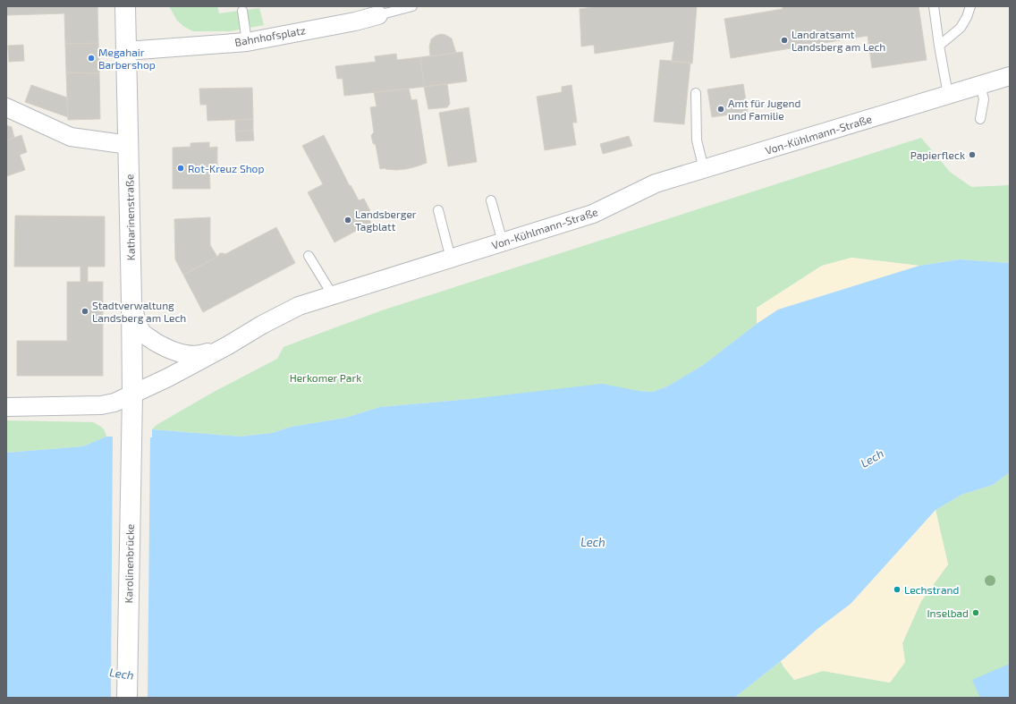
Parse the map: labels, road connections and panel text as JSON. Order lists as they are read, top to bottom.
{
  "streets": {
    "main road": ["Katharinenstraße", "Karolinenbrücke"],
    "street": ["Bahnhofsplatz", "Von-Kühlmann-Straße"]
  },
  "crossings": [
    ["Bahnhofsplatz", "Katharinenstraße"],
    ["Von-Kühlmann-Straße", "Katharinenstraße"],
    ["Katharinenstraße", "Karolinenbrücke"]
  ],
  "water": ["Lech"],
  "parks": ["Herkomer Park"],
  "places": [
    "Landratsamt Landsberg am Lech",
    "Megahair Barbershop",
    "Amt für Jugend und Familie",
    "Papierfleck",
    "Rot-Kreuz Shop",
    "Landsberger Tagblatt",
    "Stadtverwaltung Landsberg am Lech",
    "Lechstrand",
    "Inselbad"
  ]
}
